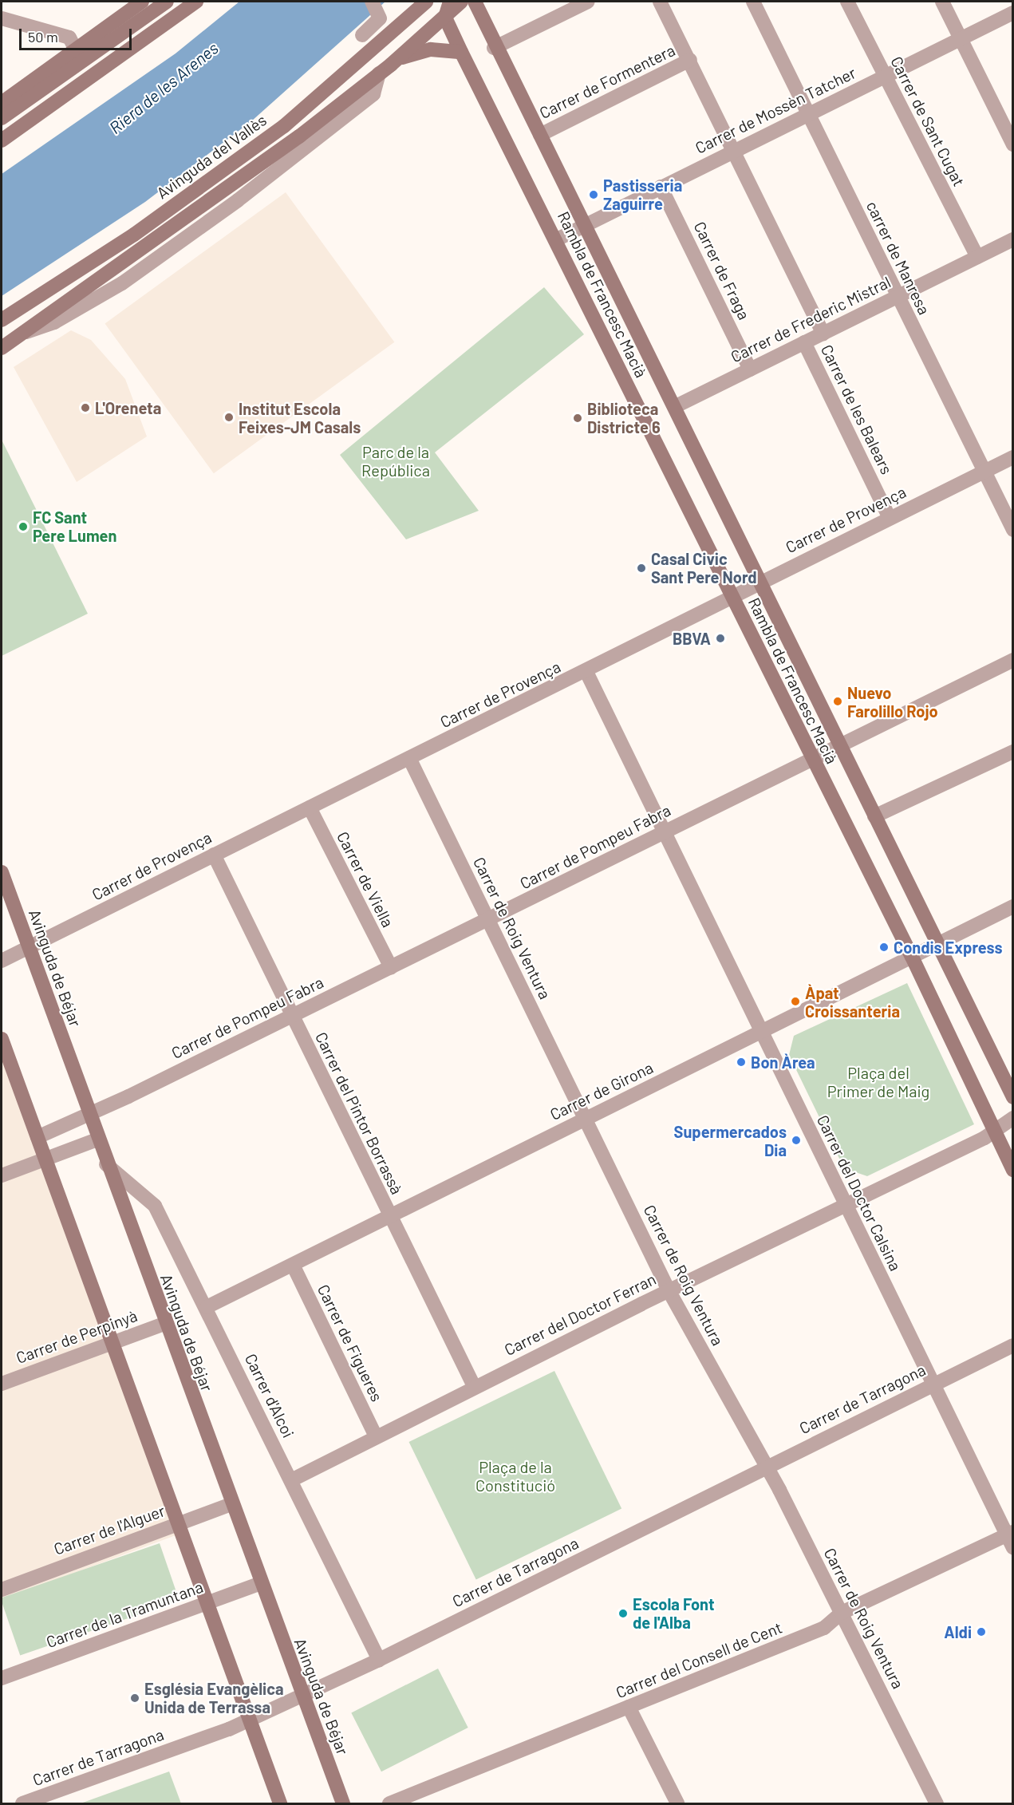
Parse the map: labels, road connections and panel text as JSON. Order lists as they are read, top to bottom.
{
  "streets": {
    "main road": ["Avinguda del Vallès", "Rambla de Francesc Macià", "Avinguda de Béjar"],
    "street": [
      "Carrer de Formentera",
      "Carrer de Mossèn Tatcher",
      "Carrer de Sant Cugat",
      "carrer de Manresa",
      "Carrer de Fraga",
      "Carrer de Frederic Mistral",
      "Carrer de les Balears",
      "Carrer de Provença",
      "Carrer de Pompeu Fabra",
      "Carrer de Viella",
      "Carrer de Roig Ventura",
      "Carrer de Girona",
      "Carrer del Pintor Borrassà",
      "Carrer del Doctor Calsina",
      "Carrer del Doctor Ferran",
      "Carrer de Perpinyà",
      "Carrer de Figueres",
      "Carrer d'Alcoi",
      "Carrer de Tarragona",
      "Carrer de l'Alguer",
      "Carrer de la Tramuntana",
      "Carrer del Consell de Cent"
    ]
  },
  "crossings": [
    ["Carrer de Formentera", "Rambla de Francesc Macià"],
    ["Carrer de Mossèn Tatcher", "Carrer de Sant Cugat"],
    ["Carrer de Mossèn Tatcher", "carrer de Manresa"],
    ["Carrer de Mossèn Tatcher", "Carrer de Fraga"],
    ["Carrer de Mossèn Tatcher", "Rambla de Francesc Macià"],
    ["Carrer de Sant Cugat", "Carrer de Frederic Mistral"],
    ["carrer de Manresa", "Carrer de Frederic Mistral"],
    ["carrer de Manresa", "Carrer de Provença"],
    ["Carrer de Fraga", "Carrer de Frederic Mistral"],
    ["Rambla de Francesc Macià", "Carrer de Frederic Mistral"],
    ["Rambla de Francesc Macià", "Carrer de Provença"],
    ["Rambla de Francesc Macià", "Carrer de Pompeu Fabra"],
    ["Rambla de Francesc Macià", "Carrer de Girona"],
    ["Rambla de Francesc Macià", "Carrer del Doctor Ferran"],
    ["Carrer de Frederic Mistral", "Carrer de les Balears"],
    ["Carrer de les Balears", "Carrer de Provença"],
    ["Carrer de Provença", "Carrer de Viella"],
    ["Carrer de Provença", "Carrer de Roig Ventura"],
    ["Carrer de Provença", "Avinguda de Béjar"],
    ["Carrer de Provença", "Carrer del Pintor Borrassà"],
    ["Carrer de Provença", "Carrer del Doctor Calsina"],
    ["Carrer de Pompeu Fabra", "Carrer de Viella"],
    ["Carrer de Pompeu Fabra", "Carrer de Roig Ventura"],
    ["Carrer de Pompeu Fabra", "Avinguda de Béjar"],
    ["Carrer de Pompeu Fabra", "Carrer del Pintor Borrassà"],
    ["Carrer de Pompeu Fabra", "Carrer del Doctor Calsina"],
    ["Carrer de Roig Ventura", "Carrer de Girona"],
    ["Carrer de Roig Ventura", "Carrer del Doctor Ferran"],
    ["Carrer de Roig Ventura", "Carrer de Tarragona"],
    ["Carrer de Roig Ventura", "Carrer del Consell de Cent"],
    ["Avinguda de Béjar", "Carrer de Perpinyà"],
    ["Avinguda de Béjar", "Carrer d'Alcoi"],
    ["Avinguda de Béjar", "Carrer de Tarragona"],
    ["Avinguda de Béjar", "Carrer de l'Alguer"],
    ["Avinguda de Béjar", "Carrer de la Tramuntana"],
    ["Carrer de Girona", "Carrer del Pintor Borrassà"],
    ["Carrer de Girona", "Carrer del Doctor Calsina"],
    ["Carrer de Girona", "Carrer de Figueres"],
    ["Carrer de Girona", "Carrer d'Alcoi"],
    ["Carrer del Pintor Borrassà", "Carrer del Doctor Ferran"],
    ["Carrer del Doctor Calsina", "Carrer del Doctor Ferran"],
    ["Carrer del Doctor Calsina", "Carrer de Tarragona"],
    ["Carrer del Doctor Calsina", "Carrer del Consell de Cent"],
    ["Carrer del Doctor Ferran", "Carrer de Figueres"],
    ["Carrer del Doctor Ferran", "Carrer d'Alcoi"],
    ["Carrer d'Alcoi", "Carrer de Tarragona"]
  ],
  "water": ["Riera de les Arenes"],
  "parks": ["Parc de la República", "Plaça del Primer de Maig", "Plaça de la Constitució"],
  "places": [
    "Pastisseria Zaguirre",
    "L'Oreneta",
    "Institut Escola Feixes-JM Casals",
    "Biblioteca Districte 6",
    "FC Sant Pere Lumen",
    "Casal Civic Sant Pere Nord",
    "BBVA",
    "Nuevo Farolillo Rojo",
    "Condis Express",
    "Àpat Croissanteria",
    "Bon Àrea",
    "Supermercados Dia",
    "Escola Font de l'Alba",
    "Aldi",
    "Església Evangèlica Unida de Terrassa"
  ],
  "scale_bar": "50 m"
}
